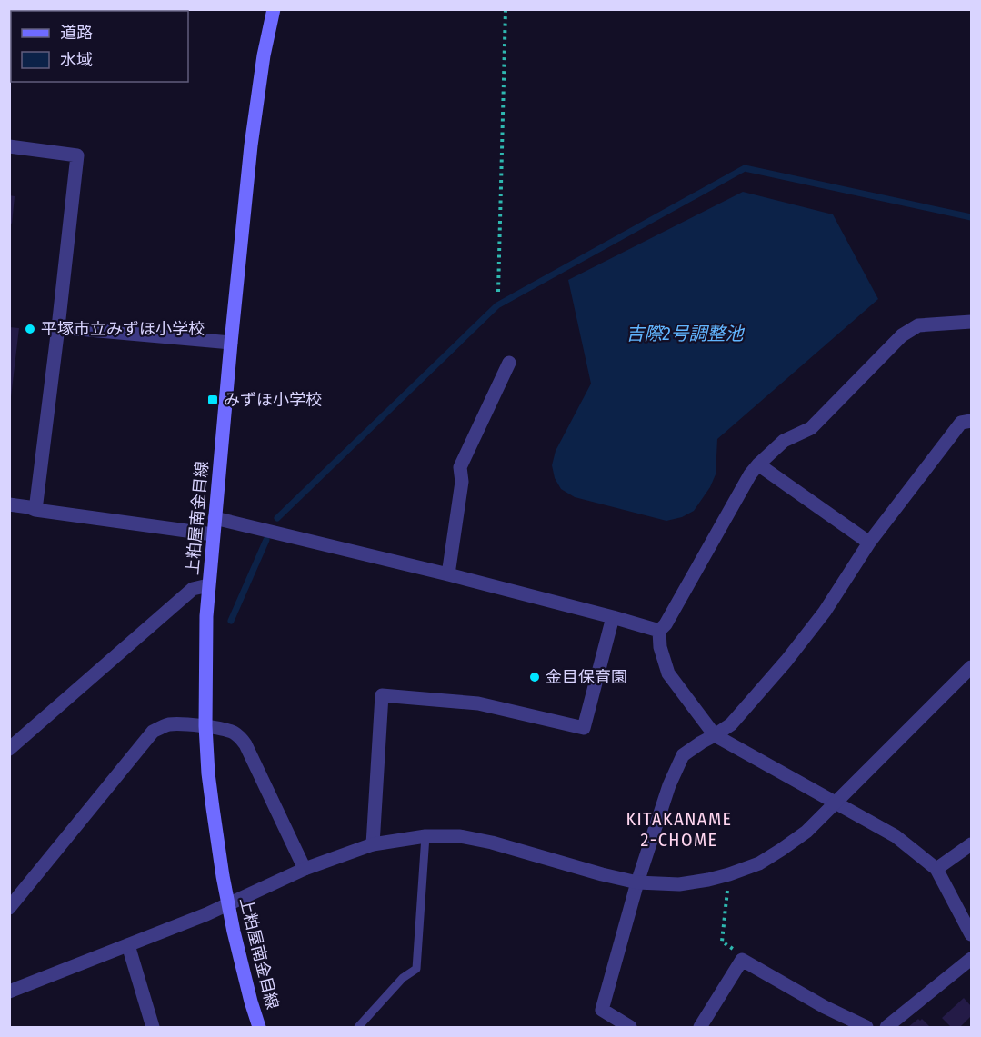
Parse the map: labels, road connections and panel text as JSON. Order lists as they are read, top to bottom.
{
  "streets": {
    "main road": ["上粕屋南金目線"]
  },
  "districts": ["KITAKANAME 2-CHOME"],
  "water": ["吉際2号調整池"],
  "places": {
    "other": ["平塚市立みずほ小学校", "金目保育園"],
    "transit": ["みずほ小学校"]
  },
  "legend": ["道路", "水域"]
}
